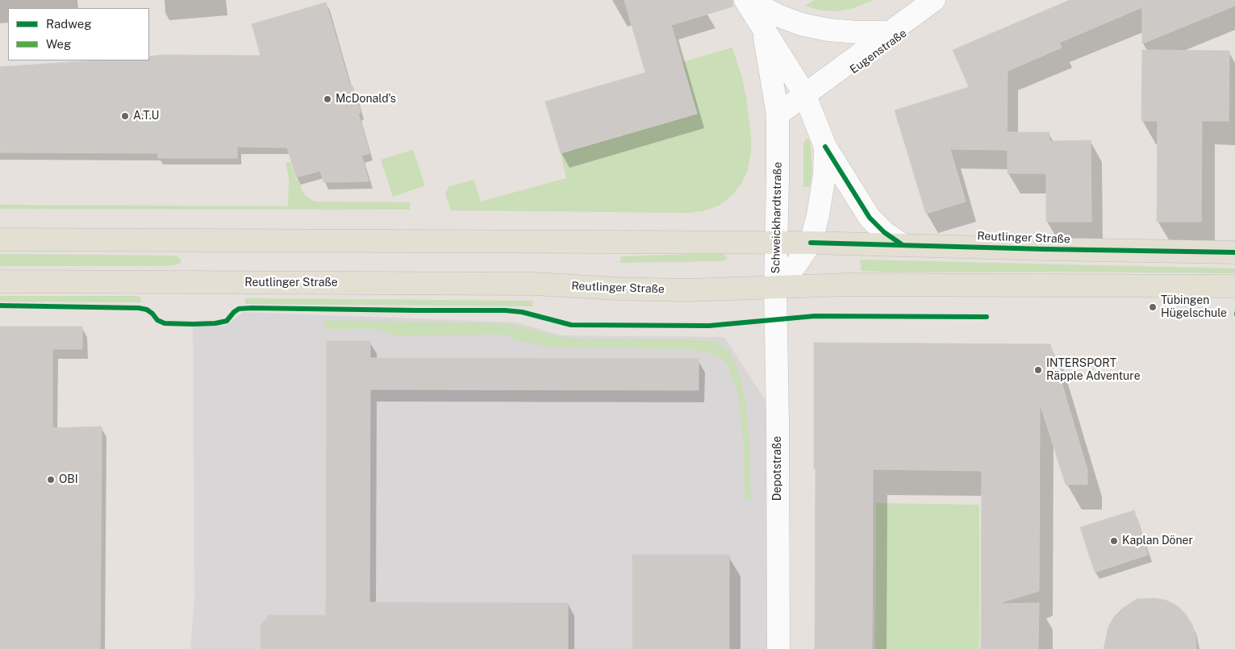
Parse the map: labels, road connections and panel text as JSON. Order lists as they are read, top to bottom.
{
  "streets": {
    "main road": ["Reutlinger Straße"],
    "street": ["Eugenstraße", "Schweickhardtstraße", "Depotstraße"]
  },
  "crossings": [
    ["Eugenstraße", "Schweickhardtstraße"],
    ["Schweickhardtstraße", "Reutlinger Straße"],
    ["Schweickhardtstraße", "Depotstraße"],
    ["Reutlinger Straße", "Depotstraße"]
  ],
  "places": [
    "McDonald's",
    "A.T.U",
    "Tübingen Hügelschule",
    "INTERSPORT Räpple Adventure",
    "OBI",
    "Kaplan Döner"
  ],
  "legend": ["Radweg", "Weg"]
}
